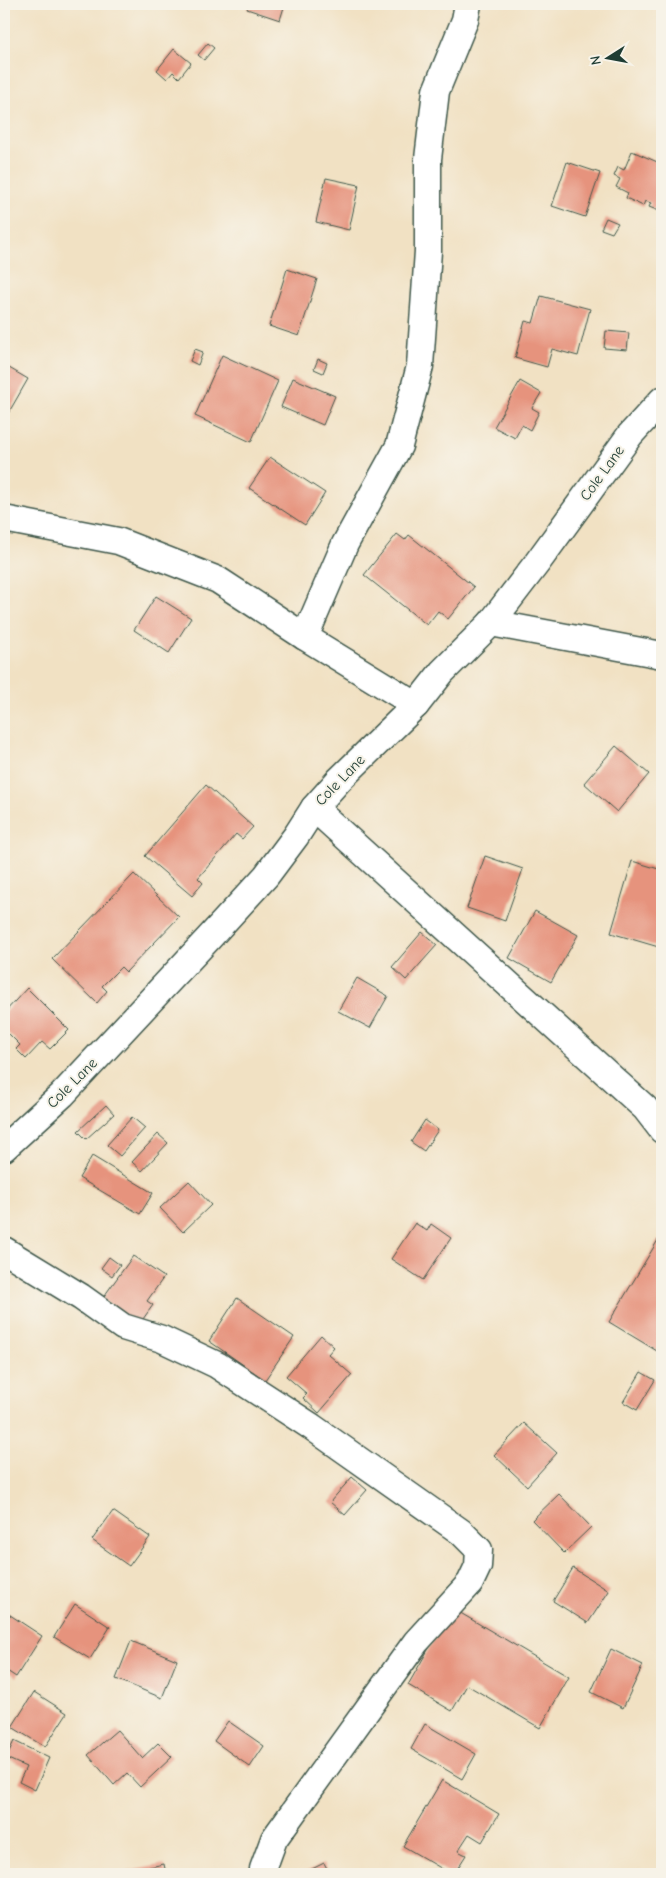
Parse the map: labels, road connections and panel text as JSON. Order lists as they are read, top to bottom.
{
  "streets": {
    "street": ["Cole Lane"]
  },
  "north": "left"
}
